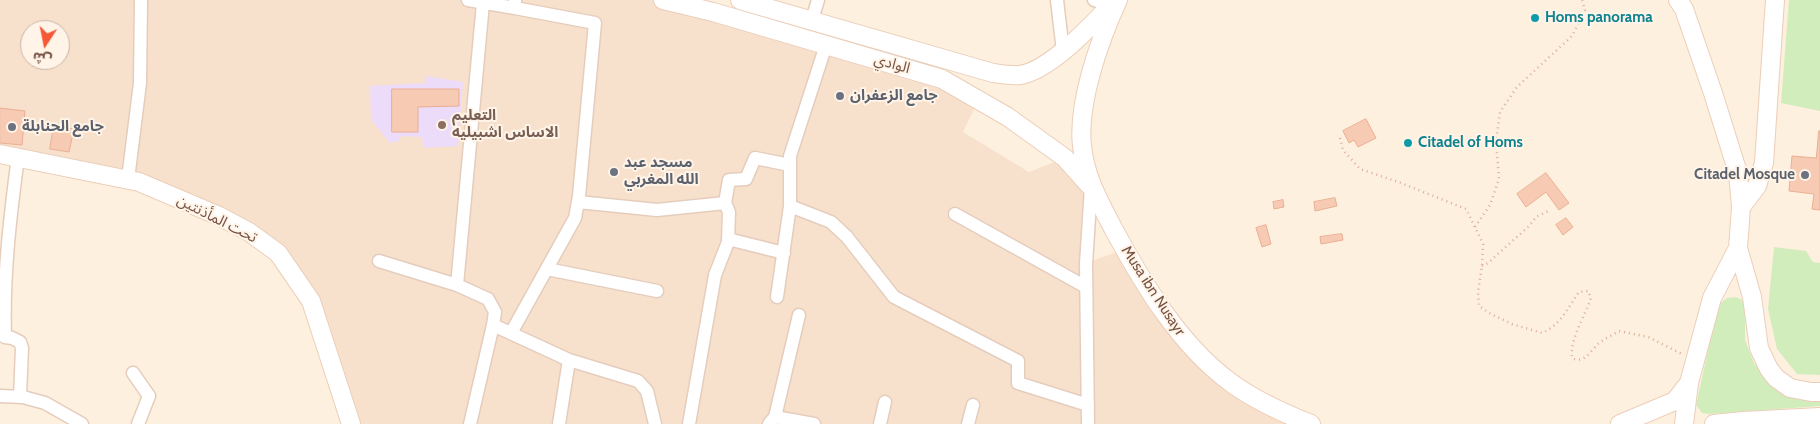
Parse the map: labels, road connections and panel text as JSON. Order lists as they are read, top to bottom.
{
  "streets": {
    "main road": ["الوادي", "تحت المأذنتين", "Musa ibn Nusayr"]
  },
  "crossings": [
    ["الوادي", "Musa ibn Nusayr"]
  ],
  "places": [
    "Homs panorama",
    "جامع الزعفران",
    "التعلیم الاساس اشبیلیه",
    "جامع الحنابلة",
    "Citadel of Homs",
    "مسجد عبد الله المغربي",
    "Citadel Mosque"
  ],
  "north": "bottom"
}
